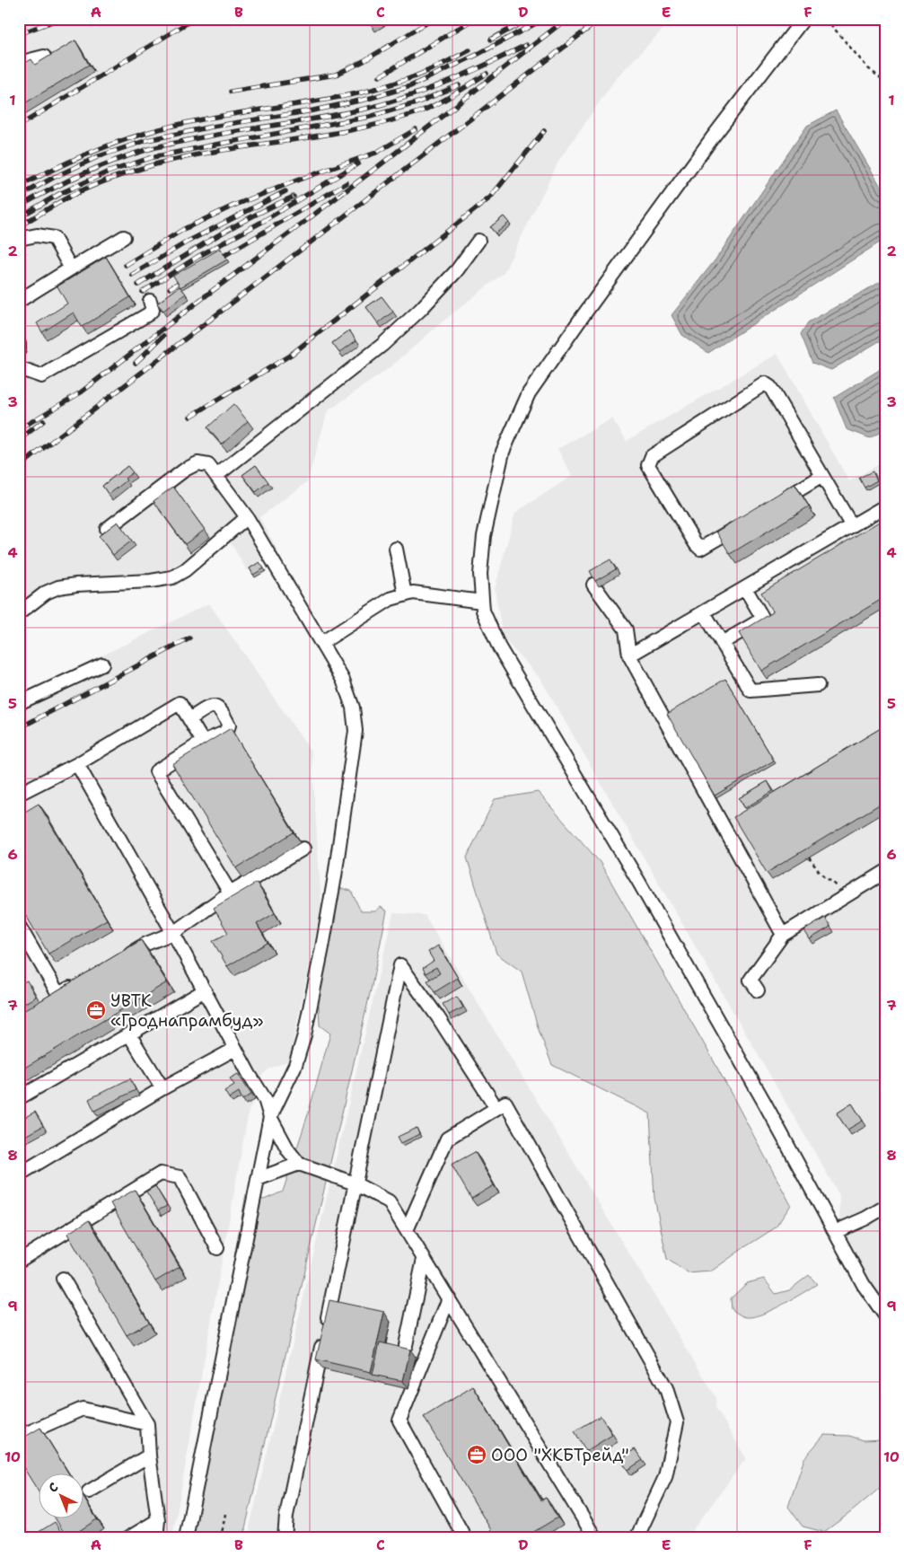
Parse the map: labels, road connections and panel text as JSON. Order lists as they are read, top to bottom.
{
  "places": {
    "office": ["УВТК «Гроднапрамбуд»", "ООО \"ХКБТрейд\""]
  },
  "north": "top left",
  "grid": {
    "columns": [
      "A",
      "B",
      "C",
      "D",
      "E",
      "F"
    ],
    "rows": [
      "1",
      "2",
      "3",
      "4",
      "5",
      "6",
      "7",
      "8",
      "9",
      "10"
    ]
  }
}
